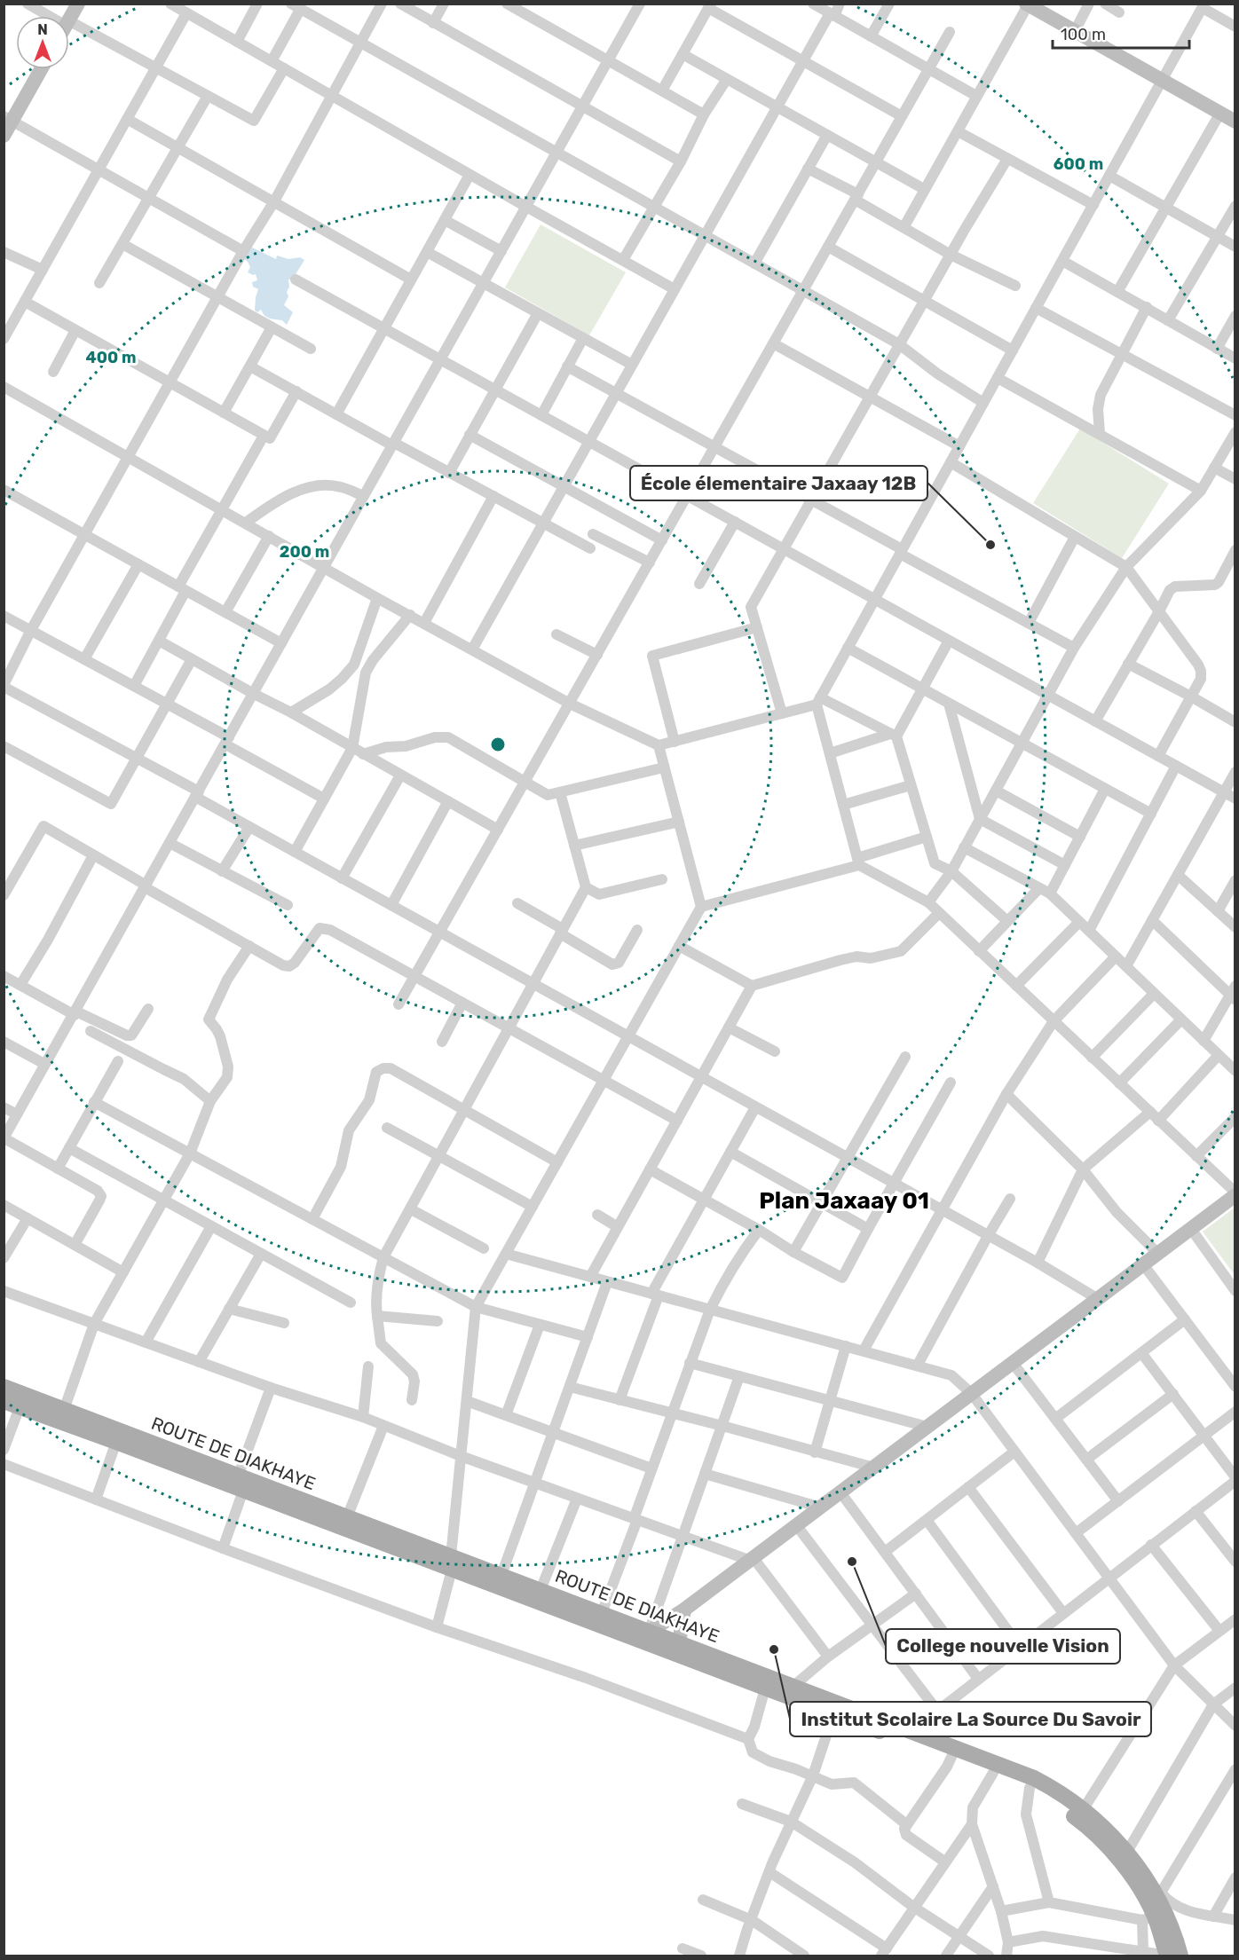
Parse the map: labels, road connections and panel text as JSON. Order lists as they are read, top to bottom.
{
  "streets": {
    "main road": ["ROUTE DE DIAKHAYE"]
  },
  "districts": ["Plan Jaxaay 01"],
  "places": ["École élementaire Jaxaay 12B", "College nouvelle Vision", "Institut Scolaire La Source Du Savoir"],
  "scale_bar": "100 m",
  "north": "top",
  "rings": ["600 m", "400 m", "200 m"]
}
